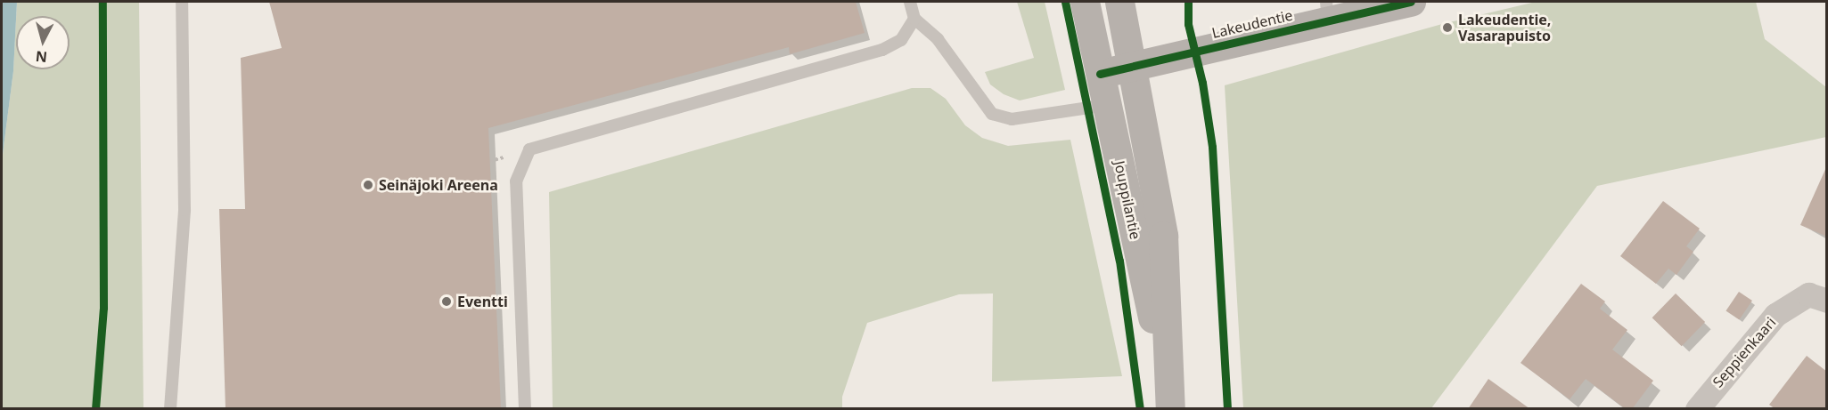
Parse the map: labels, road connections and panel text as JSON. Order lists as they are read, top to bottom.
{
  "streets": {
    "main road": ["Lakeudentie", "Jouppilantie"],
    "street": ["Seppienkaari"]
  },
  "crossings": [
    ["Lakeudentie", "Jouppilantie"]
  ],
  "places": ["Lakeudentie, Vasarapuisto", "Seinäjoki Areena", "Eventti"],
  "north": "bottom"
}
